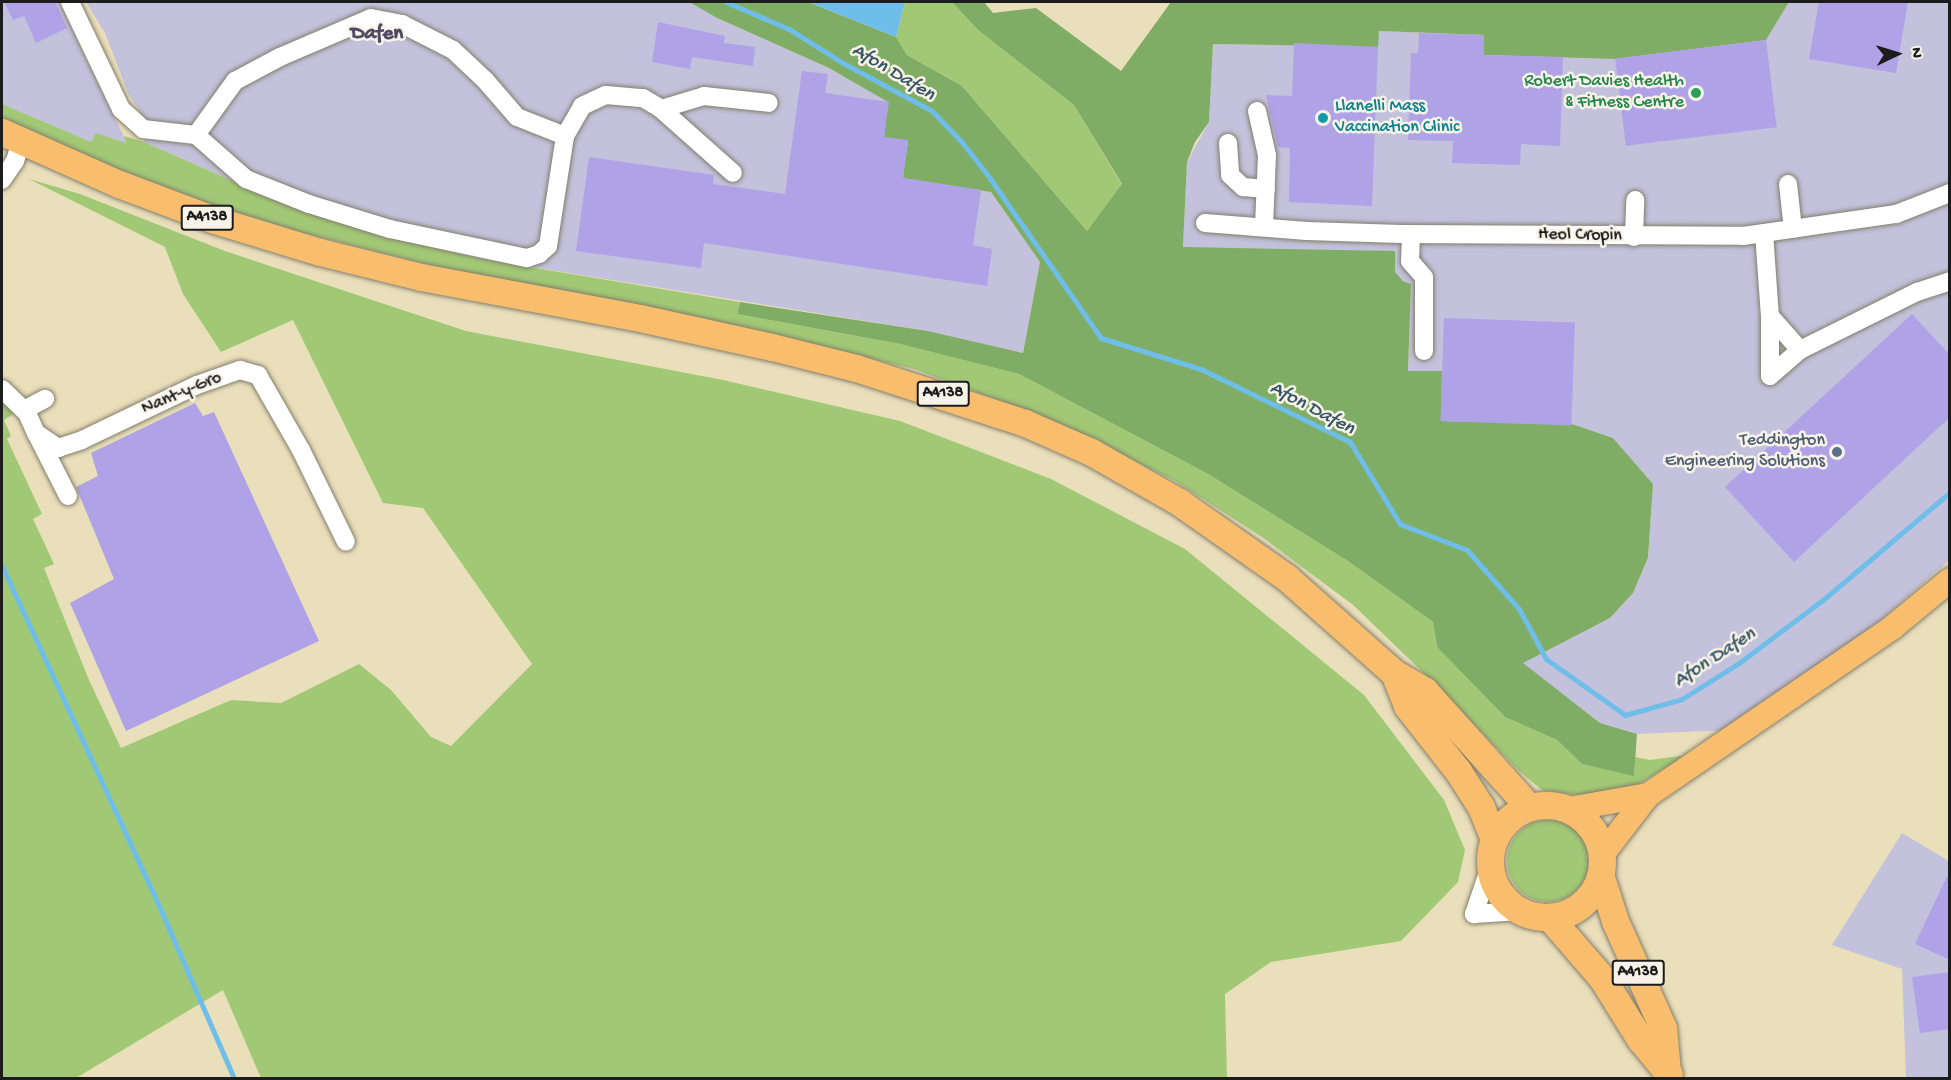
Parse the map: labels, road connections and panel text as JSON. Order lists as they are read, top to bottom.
{
  "streets": {
    "highway": ["A4138"],
    "street": ["Heol Cropin", "Nant-y-Gro"]
  },
  "districts": ["Dafen"],
  "water": ["Afon Dafen"],
  "places": ["Robert Davies Health & Fitness Centre", "Llanelli Mass Vaccination Clinic", "Teddington Engineering Solutions"],
  "north": "right"
}
